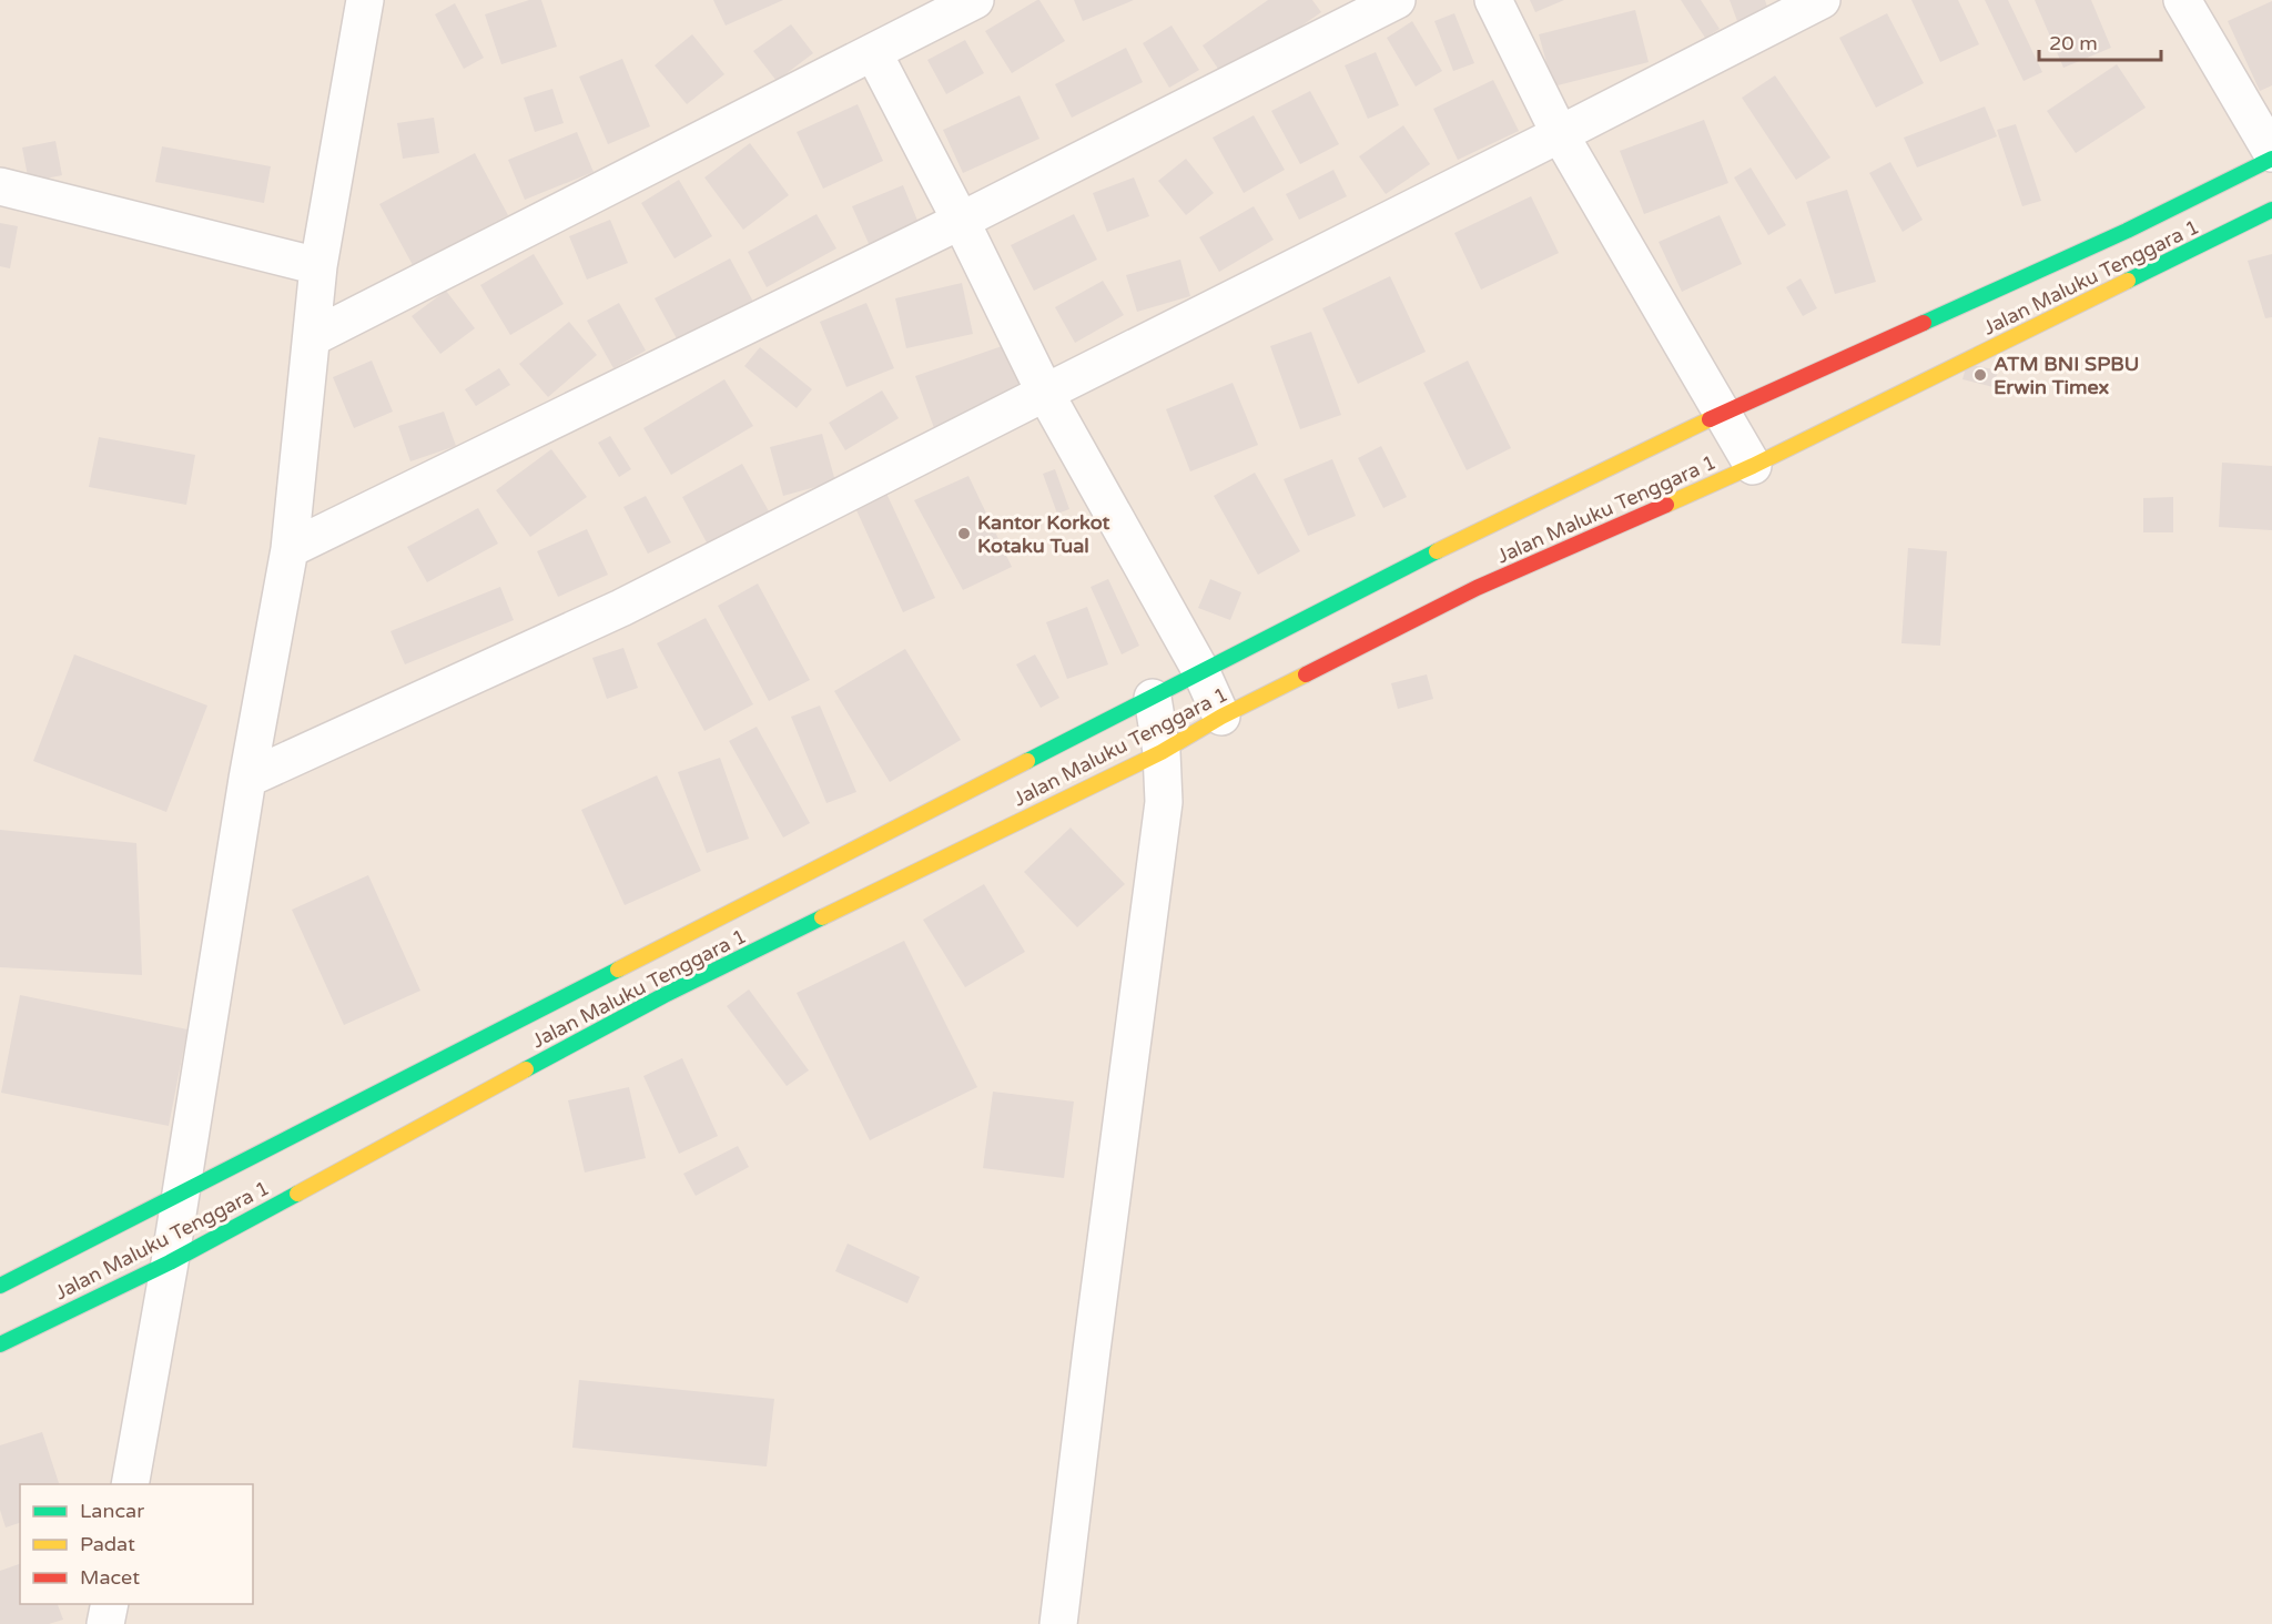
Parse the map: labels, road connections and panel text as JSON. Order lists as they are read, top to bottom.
{
  "streets": {
    "main road": ["Jalan Maluku Tenggara 1"]
  },
  "places": ["ATM BNI SPBU Erwin Timex", "Kantor Korkot Kotaku Tual"],
  "legend": ["Lancar", "Padat", "Macet"],
  "scale_bar": "20 m"
}
